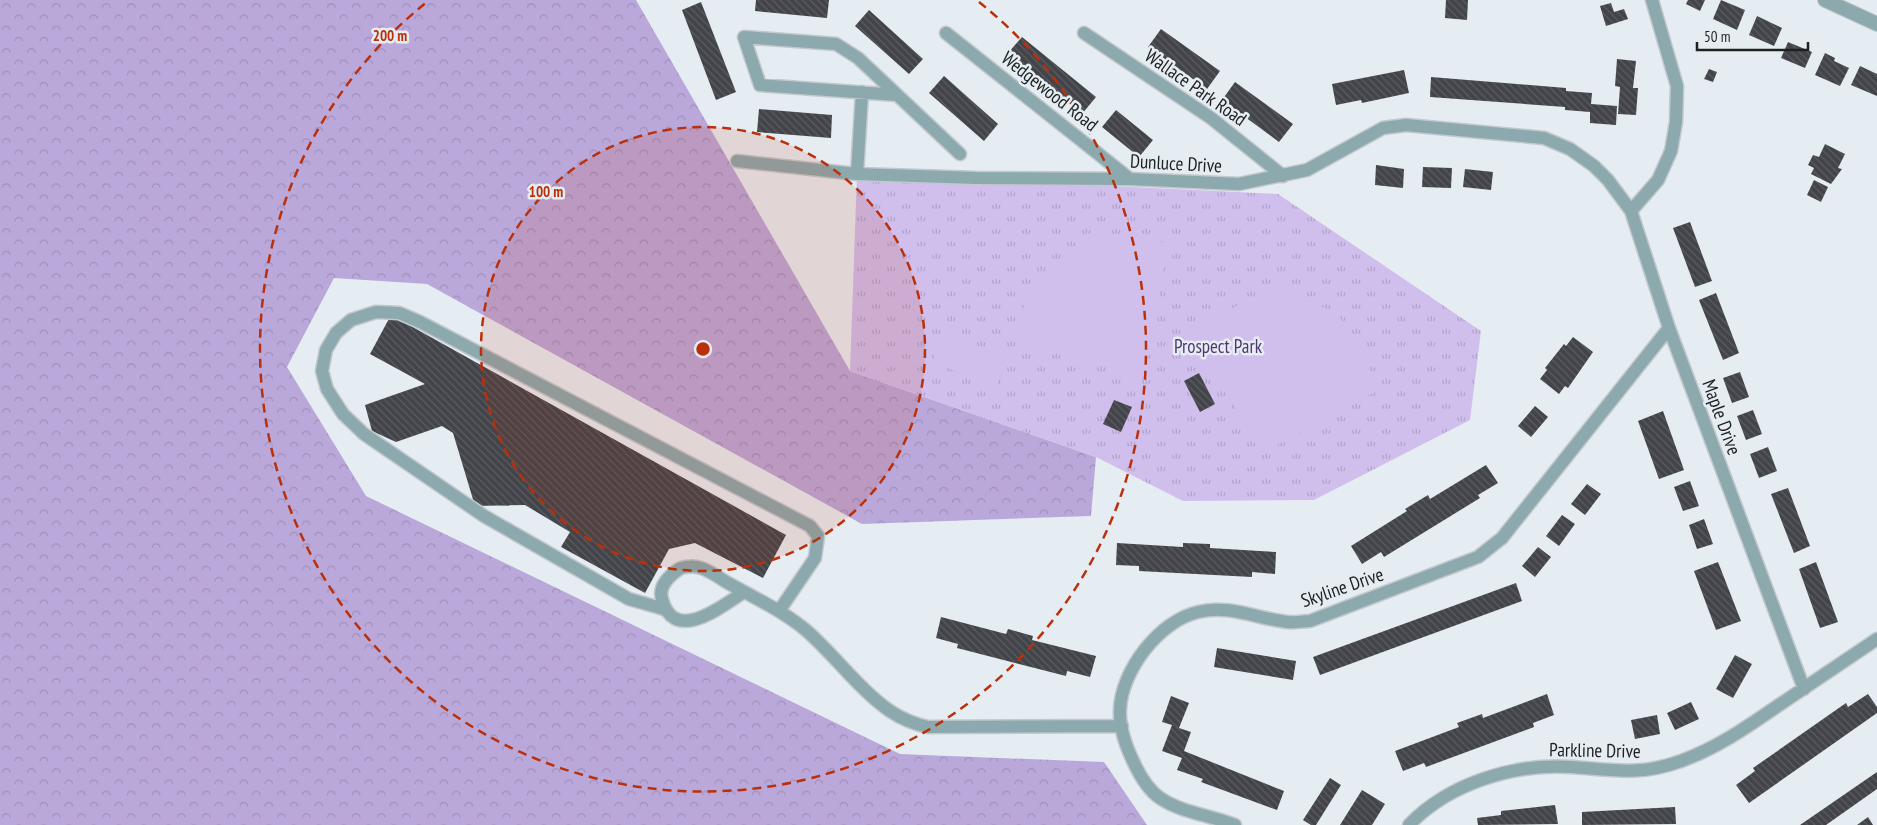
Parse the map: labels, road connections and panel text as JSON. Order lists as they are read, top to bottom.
{
  "streets": {
    "street": [
      "Wallace Park Road",
      "Wedgewood Road",
      "Dunluce Drive",
      "Maple Drive",
      "Skyline Drive",
      "Parkline Drive"
    ]
  },
  "crossings": [
    ["Wallace Park Road", "Dunluce Drive"],
    ["Wedgewood Road", "Dunluce Drive"],
    ["Dunluce Drive", "Maple Drive"],
    ["Maple Drive", "Skyline Drive"],
    ["Maple Drive", "Parkline Drive"]
  ],
  "parks": ["Prospect Park"],
  "scale_bar": "50 m",
  "rings": ["200 m", "100 m"]
}
